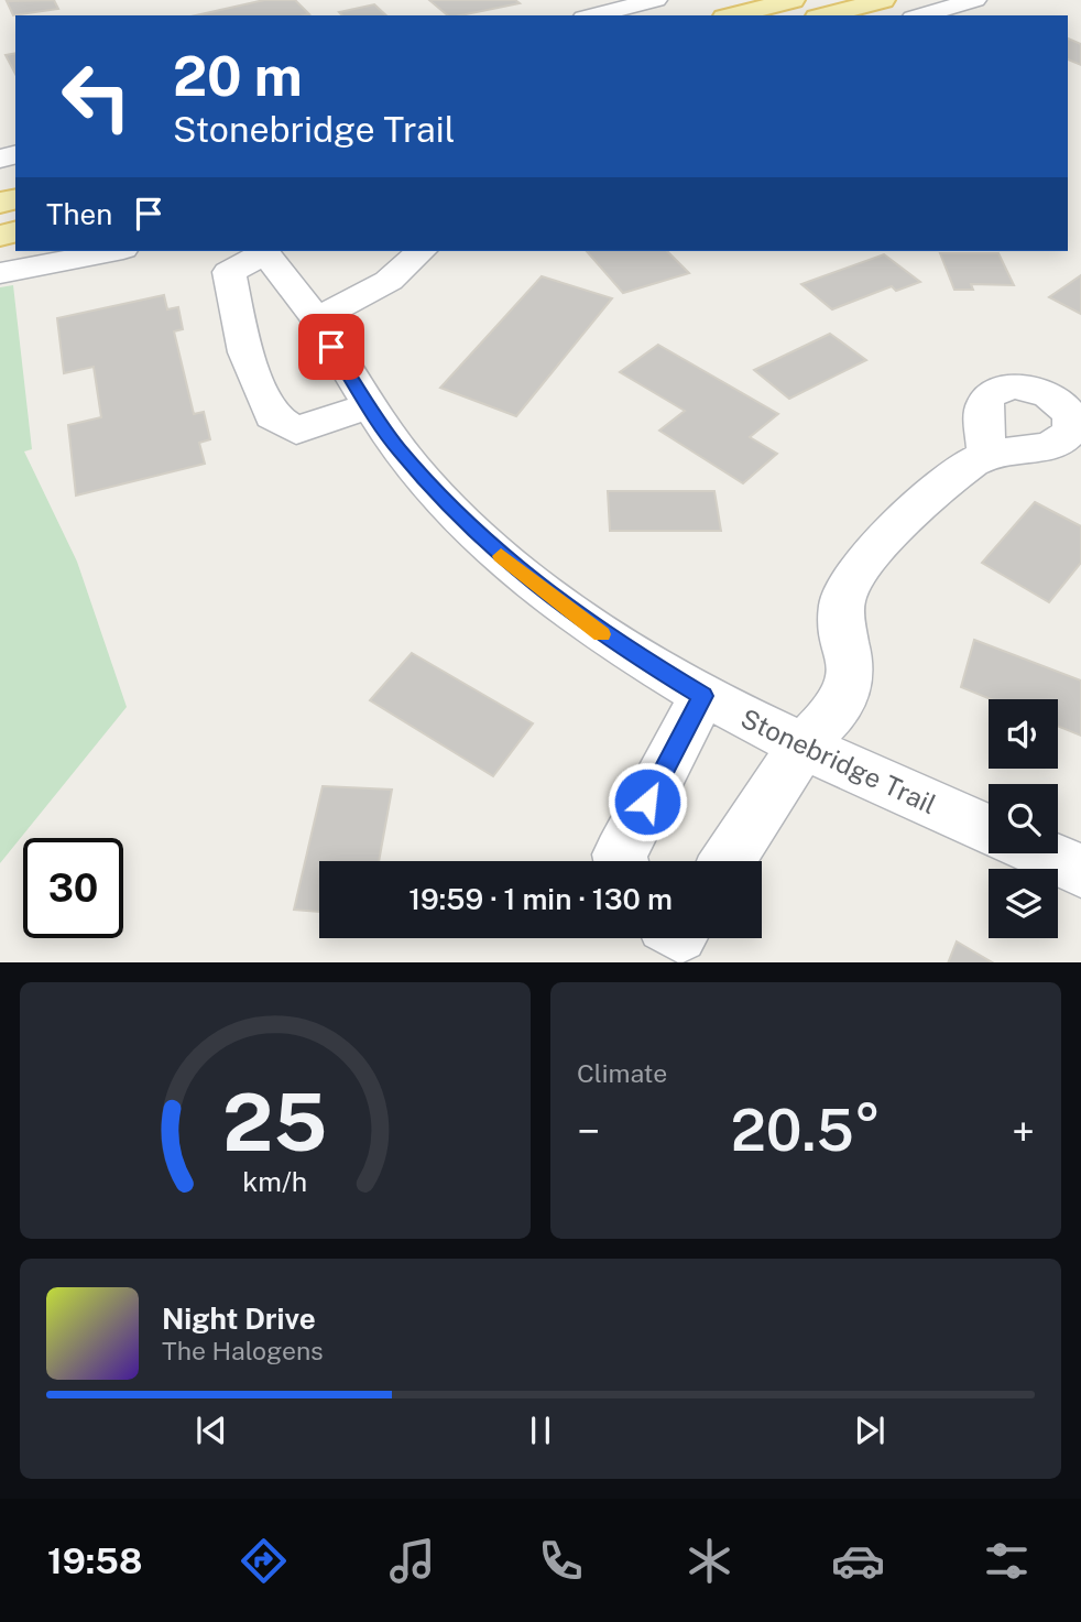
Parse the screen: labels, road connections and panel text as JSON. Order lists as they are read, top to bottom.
{
  "streets": {
    "street": ["Stonebridge Trail"]
  },
  "page": {
    "turn": ["20 m", "Stonebridge Trail"],
    "then": "Then",
    "limit": "30",
    "trip": "19:59 · 1 min · 130 m",
    "tile": "Climate",
    "heat": ["−", "20.5°", "+"],
    "song": ["Night Drive", "The Halogens"],
    "tabs": "19:58",
    "gauge": ["25", "km/h"]
  }
}
